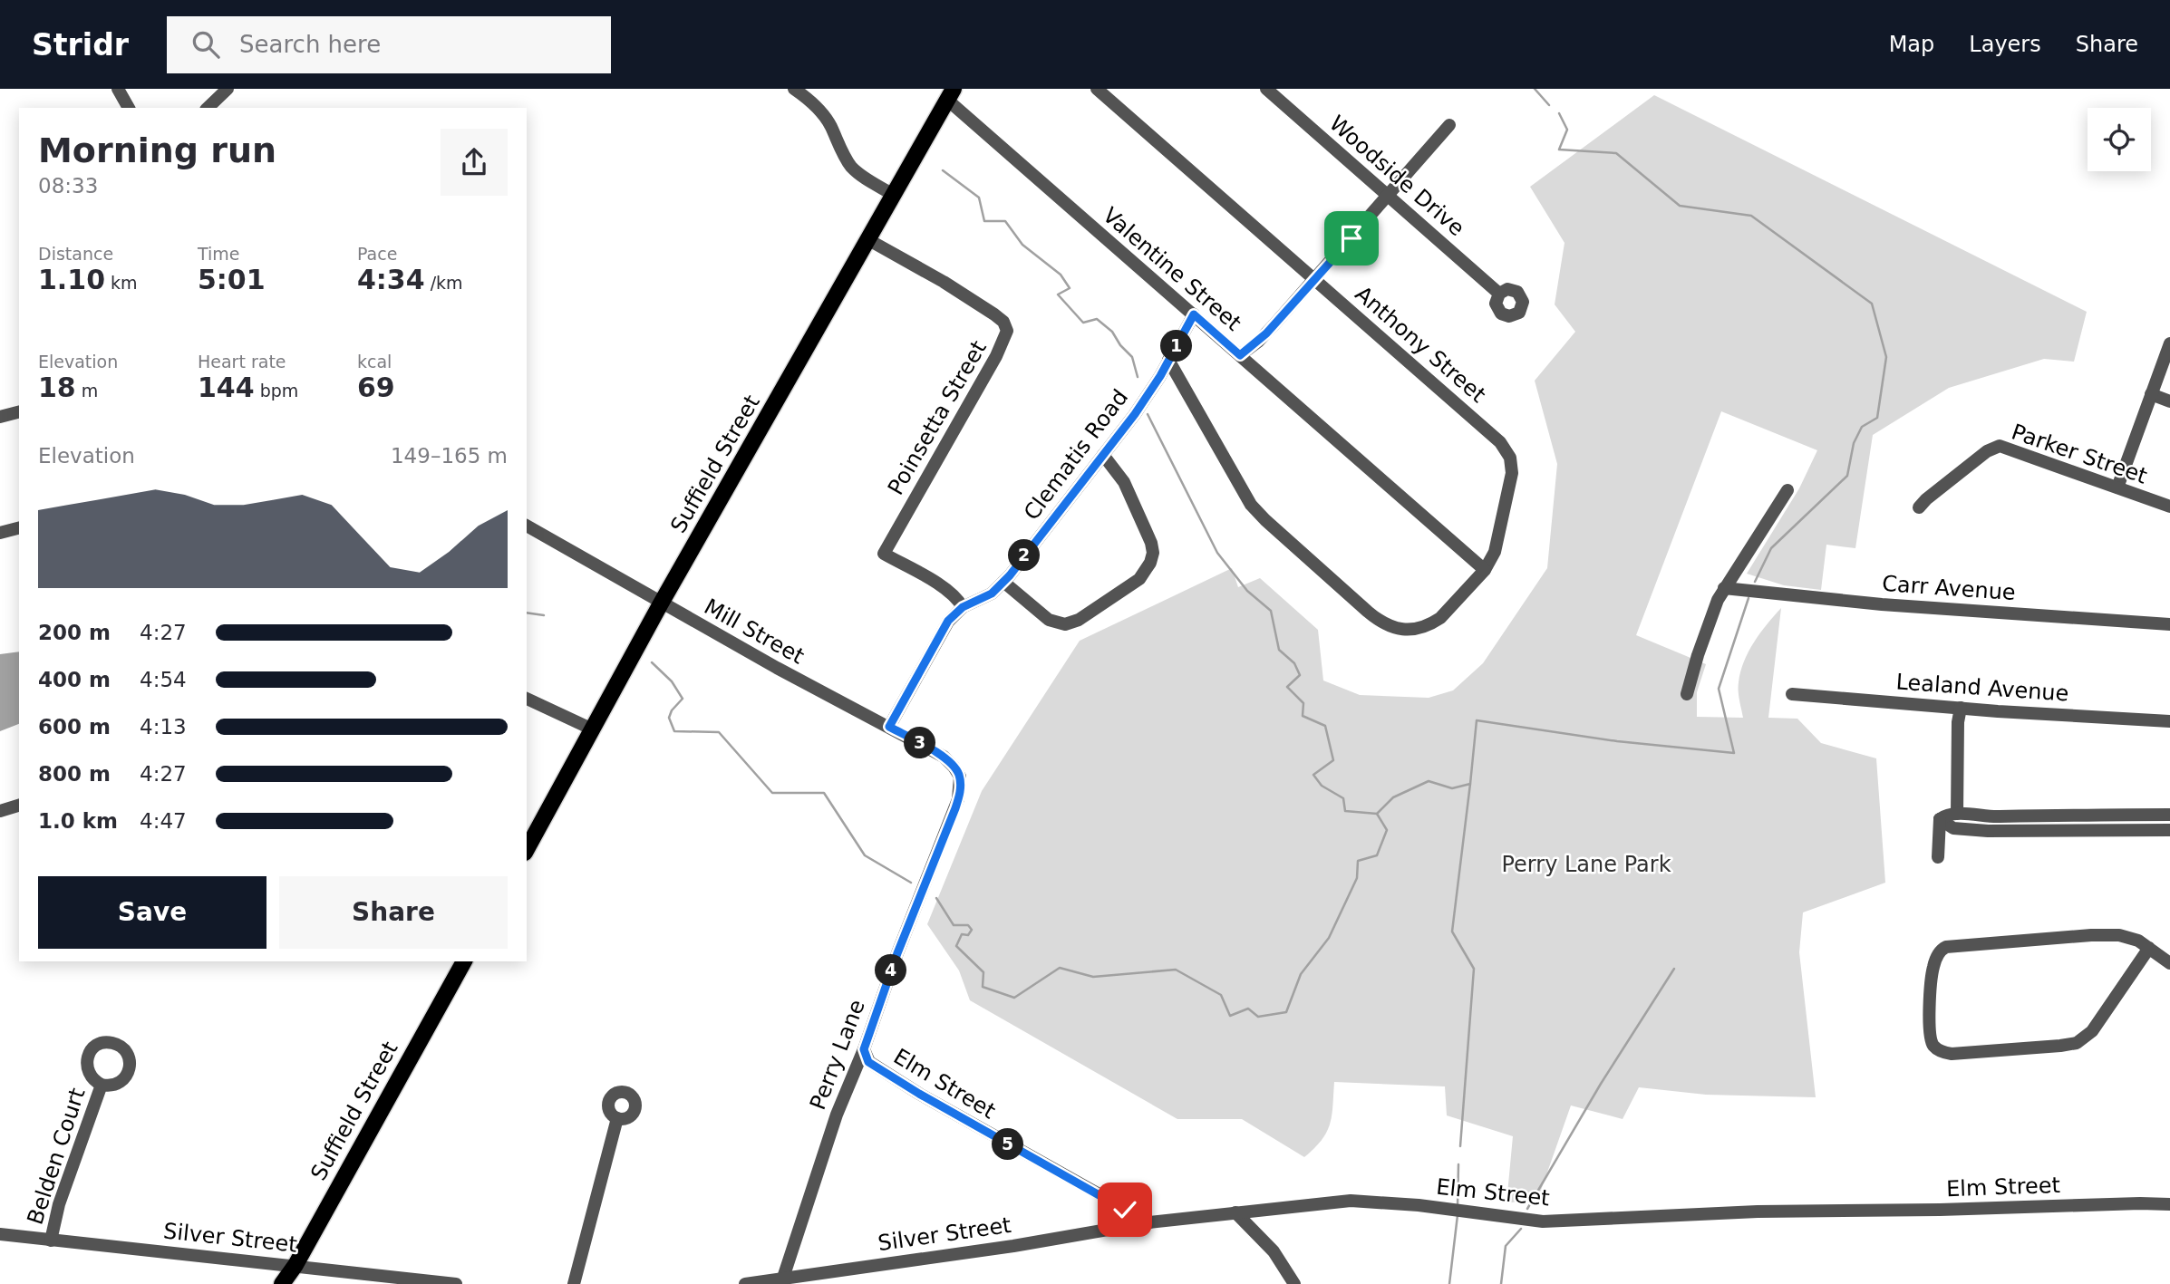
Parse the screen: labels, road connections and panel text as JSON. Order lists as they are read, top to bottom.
{
  "streets": {
    "main road": ["Suffield Street"],
    "street": [
      "Woodside Drive",
      "Valentine Street",
      "Anthony Street",
      "Poinsetta Street",
      "Parker Street",
      "Clematis Road",
      "Carr Avenue",
      "Mill Street",
      "Lealand Avenue",
      "Perry Lane",
      "Elm Street",
      "Belden Court",
      "Silver Street"
    ]
  },
  "crossings": [
    ["Valentine Street", "Anthony Street"],
    ["Valentine Street", "Clematis Road"],
    ["Valentine Street", "Suffield Street"],
    ["Poinsetta Street", "Clematis Road"],
    ["Poinsetta Street", "Suffield Street"],
    ["Clematis Road", "Mill Street"],
    ["Suffield Street", "Mill Street"],
    ["Suffield Street", "Silver Street"],
    ["Mill Street", "Perry Lane"],
    ["Perry Lane", "Elm Street"],
    ["Perry Lane", "Silver Street"],
    ["Elm Street", "Silver Street"],
    ["Belden Court", "Silver Street"]
  ],
  "parks": ["Perry Lane Park"],
  "page": {
    "header": "Stridr",
    "search": "Search here",
    "nav": ["Map", "Layers", "Share"],
    "heading": ["Morning run", "08:33"],
    "stats": [
      ["Distance", "1.10 km"],
      ["Time", "5:01"],
      ["Pace", "4:34 /km"],
      ["Elevation", "18 m"],
      ["Heart rate", "144 bpm"],
      ["kcal", "69"]
    ],
    "pins": [
      "1",
      "2",
      "3",
      "4",
      "5"
    ],
    "chart": ["Elevation", "149–165 m"],
    "list": [
      {
        "name": "200 m",
        "note": "4:27"
      },
      {
        "name": "400 m",
        "note": "4:54"
      },
      {
        "name": "600 m",
        "note": "4:13"
      },
      {
        "name": "800 m",
        "note": "4:27"
      },
      {
        "name": "1.0 km",
        "note": "4:47"
      }
    ],
    "buttons": ["Save", "Share"]
  }
}
